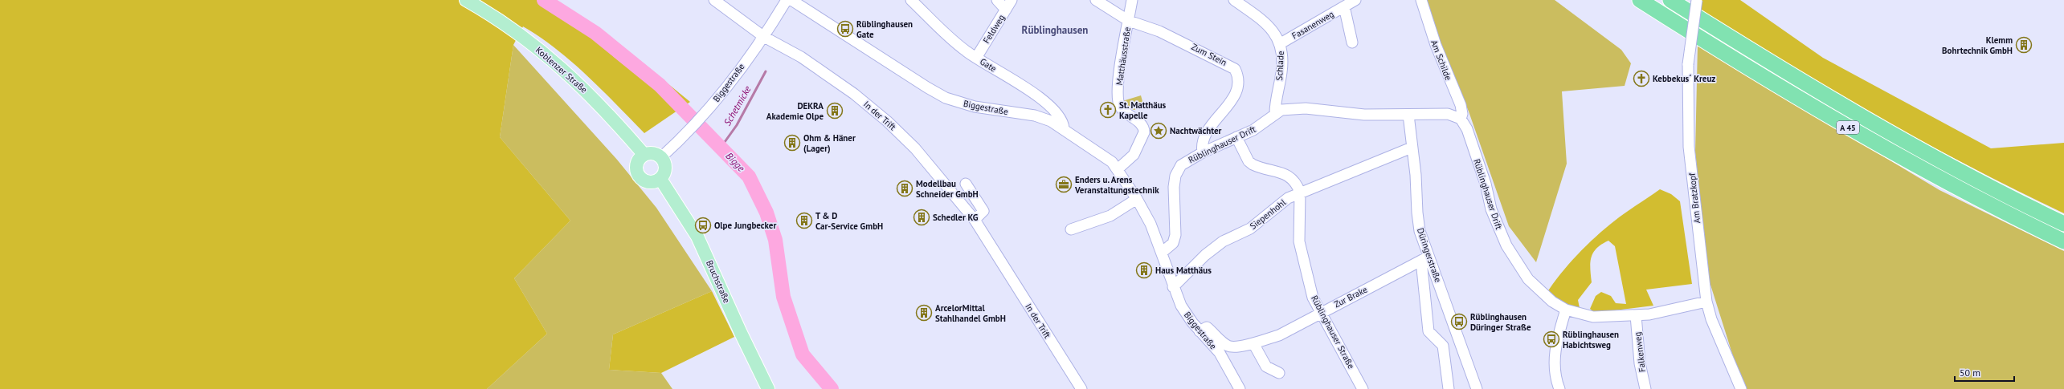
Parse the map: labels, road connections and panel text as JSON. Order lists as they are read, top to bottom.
{
  "streets": {
    "highway": ["A 45"],
    "main road": ["Koblenzer Straße", "Bruchstraße"],
    "street": [
      "Fasanenweg",
      "Feldweg",
      "Zum Stein",
      "Matthäusstraße",
      "Am Schilde",
      "Gate",
      "Schlade",
      "Biggestraße",
      "In der Trift",
      "Rüblinghauser Drift",
      "Am Bratzkopf",
      "Siepenhohl",
      "Düringerstraße",
      "Zur Brake",
      "Rüblinghauser Straße",
      "Falkenweg"
    ]
  },
  "crossings": [
    ["Fasanenweg", "Schlade"],
    ["Feldweg", "Gate"],
    ["Zum Stein", "Matthäusstraße"],
    ["Zum Stein", "Rüblinghauser Drift"],
    ["Matthäusstraße", "Biggestraße"],
    ["Am Schilde", "Rüblinghauser Drift"],
    ["Gate", "Biggestraße"],
    ["Schlade", "Rüblinghauser Drift"],
    ["Koblenzer Straße", "Biggestraße"],
    ["Koblenzer Straße", "Bruchstraße"],
    ["Biggestraße", "In der Trift"],
    ["Biggestraße", "Rüblinghauser Drift"],
    ["Biggestraße", "Siepenhohl"],
    ["Biggestraße", "Bruchstraße"],
    ["Biggestraße", "Zur Brake"],
    ["Rüblinghauser Drift", "Am Bratzkopf"],
    ["Rüblinghauser Drift", "Düringerstraße"],
    ["Rüblinghauser Drift", "Falkenweg"],
    ["Siepenhohl", "Düringerstraße"],
    ["Siepenhohl", "Rüblinghauser Straße"],
    ["Düringerstraße", "Zur Brake"],
    ["Zur Brake", "Rüblinghauser Straße"]
  ],
  "districts": ["Rüblinghausen"],
  "water": ["Schetmicke", "Bigge"],
  "places": {
    "bus stop": [
      "Rüblinghausen Gate",
      "Olpe Jungbecker",
      "Rüblinghausen Düringer Straße",
      "Rüblinghausen Habichtsweg"
    ],
    "building": [
      "Klemm Bohrtechnik GmbH",
      "DEKRA Akademie Olpe",
      "Ohm & Häner (Lager)",
      "Modellbau Schneider GmbH",
      "Schedler KG",
      "T & D Car-Service GmbH",
      "Haus Matthäus",
      "ArcelorMittal Stahlhandel GmbH"
    ],
    "church": ["Kebbekus´ Kreuz", "St. Matthäus Kapelle"],
    "place": ["Nachtwächter"],
    "office": ["Enders u. Arens Veranstaltungstechnik"]
  },
  "scale_bar": "50 m"
}
